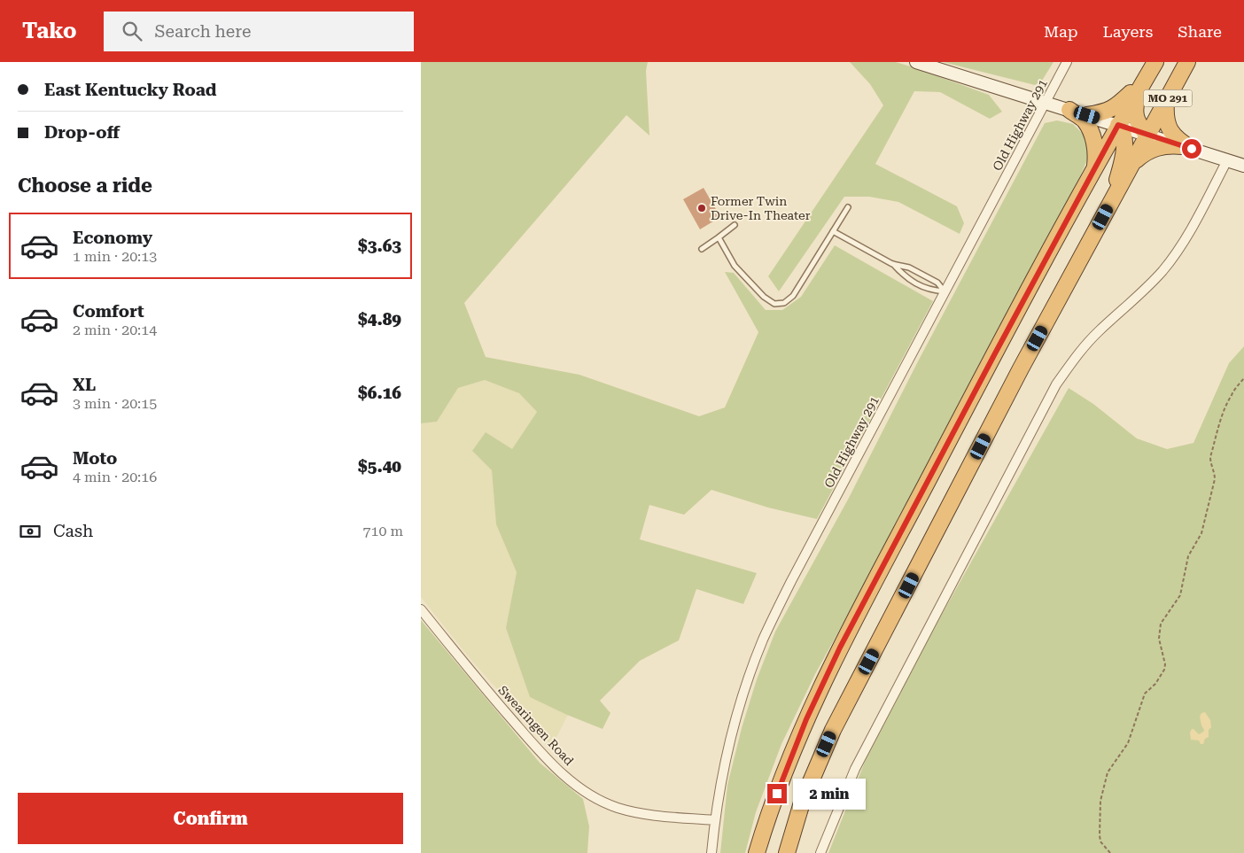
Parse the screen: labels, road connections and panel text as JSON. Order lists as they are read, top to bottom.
{
  "streets": {
    "highway": ["MO 291"],
    "street": ["Old Highway 291", "Swearingen Road"]
  },
  "crossings": [
    ["Old Highway 291", "Swearingen Road"]
  ],
  "places": ["Former Twin Drive-In Theater"],
  "page": {
    "header": "Tako",
    "search": "Search here",
    "nav": ["Map", "Layers", "Share"],
    "banner": ["East Kentucky Road", "Drop-off"],
    "heading": "Choose a ride",
    "list": [
      {
        "name": "Economy",
        "note": "1 min · 20:13",
        "value": "$3.63"
      },
      {
        "name": "Comfort",
        "note": "2 min · 20:14",
        "value": "$4.89"
      },
      {
        "name": "XL",
        "note": "3 min · 20:15",
        "value": "$6.16"
      },
      {
        "name": "Moto",
        "note": "4 min · 20:16",
        "value": "$5.40"
      }
    ],
    "pay": ["Cash", "710 m"],
    "bubble": "2 min",
    "buttons": "Confirm"
  }
}
